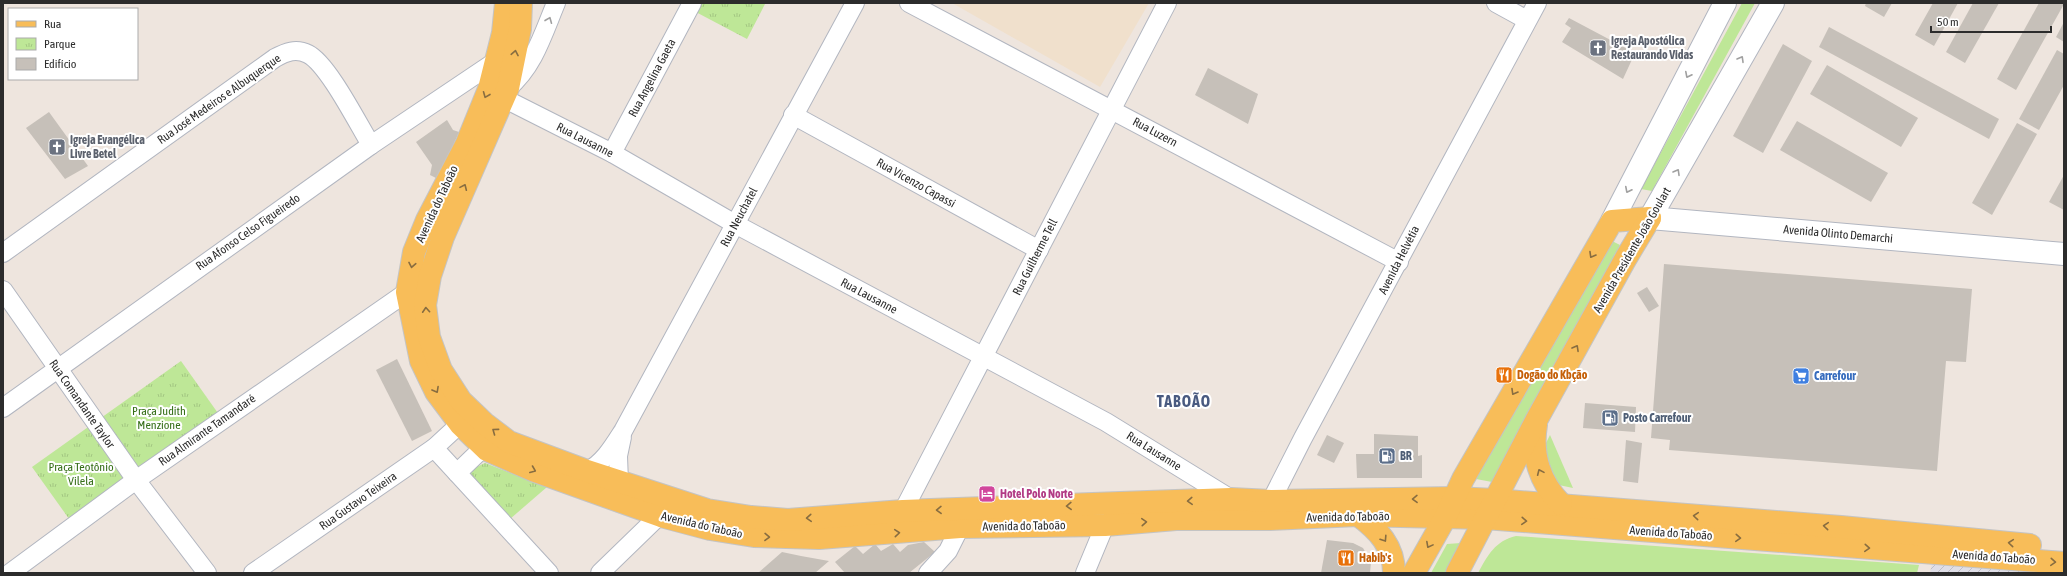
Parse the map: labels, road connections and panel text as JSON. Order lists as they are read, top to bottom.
{
  "streets": {
    "main road": ["Avenida do Taboão", "Avenida Olinto Demarchi", "Avenida Presidente João Goulart"],
    "street": [
      "Rua Angelina Gaeta",
      "Rua José Medeiros e Albuquerque",
      "Rua Luzern",
      "Rua Lausanne",
      "Rua Vicenzo Capassi",
      "Rua Neuchatel",
      "Rua Afonso Celso Figueiredo",
      "Rua Guilherme Tell",
      "Avenida Helvétia",
      "Rua Comandante Taylor",
      "Rua Almirante Tamandaré",
      "Rua Gustavo Teixeira"
    ]
  },
  "crossings": [
    ["Rua Angelina Gaeta", "Rua Lausanne"],
    ["Rua José Medeiros e Albuquerque", "Rua Afonso Celso Figueiredo"],
    ["Rua Luzern", "Rua Guilherme Tell"],
    ["Rua Luzern", "Avenida Helvétia"],
    ["Rua Lausanne", "Avenida do Taboão"],
    ["Rua Lausanne", "Rua Neuchatel"],
    ["Rua Lausanne", "Rua Guilherme Tell"],
    ["Rua Vicenzo Capassi", "Rua Neuchatel"],
    ["Rua Vicenzo Capassi", "Rua Guilherme Tell"],
    ["Avenida do Taboão", "Rua Neuchatel"],
    ["Avenida do Taboão", "Rua Afonso Celso Figueiredo"],
    ["Avenida do Taboão", "Avenida Presidente João Goulart"],
    ["Avenida do Taboão", "Rua Guilherme Tell"],
    ["Avenida do Taboão", "Avenida Helvétia"],
    ["Avenida do Taboão", "Rua Almirante Tamandaré"],
    ["Avenida do Taboão", "Rua Gustavo Teixeira"],
    ["Rua Afonso Celso Figueiredo", "Rua Comandante Taylor"],
    ["Avenida Olinto Demarchi", "Avenida Presidente João Goulart"],
    ["Rua Comandante Taylor", "Rua Almirante Tamandaré"]
  ],
  "districts": ["TABOÃO"],
  "parks": ["Praça Judith Menzione", "Praça Teotônio Vilela"],
  "places": {
    "church": ["Igreja Apostólica Restaurando Vidas", "Igreja Evangélica Livre Betel"],
    "restaurant": ["Dogão do Kbção", "Habib's"],
    "supermarket": ["Carrefour"],
    "fuel station": ["Posto Carrefour", "BR"],
    "hotel": ["Hotel Polo Norte"]
  },
  "legend": ["Rua", "Parque", "Edifício"],
  "scale_bar": "50 m"
}
